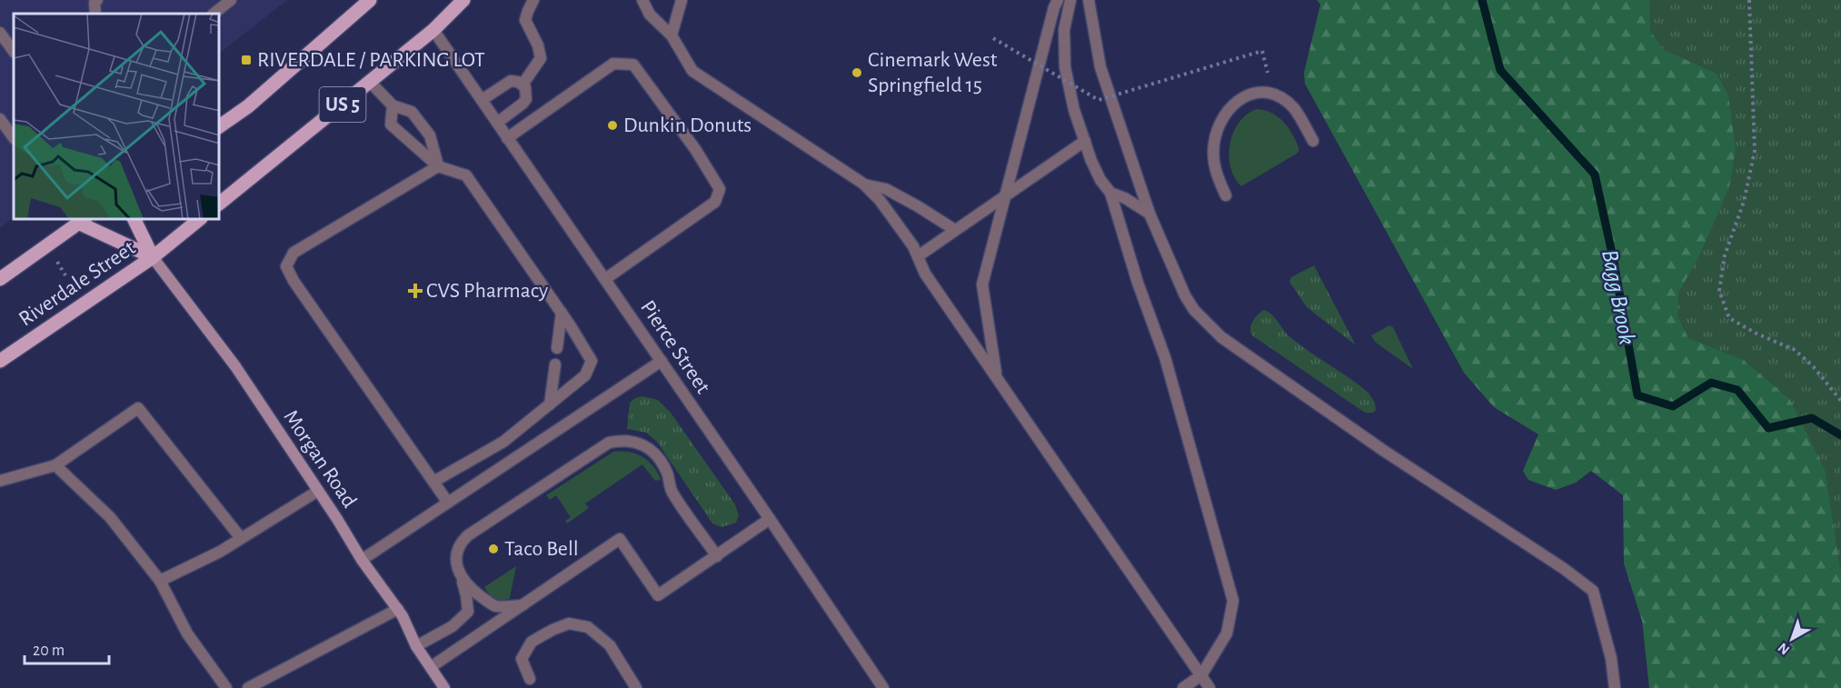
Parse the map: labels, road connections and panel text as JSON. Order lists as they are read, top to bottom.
{
  "streets": {
    "main road": ["US 5", "Riverdale Street", "Morgan Road"],
    "street": ["Pierce Street"]
  },
  "crossings": [
    ["US 5", "Pierce Street"],
    ["Riverdale Street", "Morgan Road"]
  ],
  "water": ["Bagg Brook"],
  "places": {
    "transit": ["RIVERDALE / PARKING LOT"],
    "other": ["Cinemark West Springfield 15", "Dunkin Donuts", "Taco Bell"],
    "health": ["CVS Pharmacy"]
  },
  "scale_bar": "20 m",
  "north": "bottom left"
}
